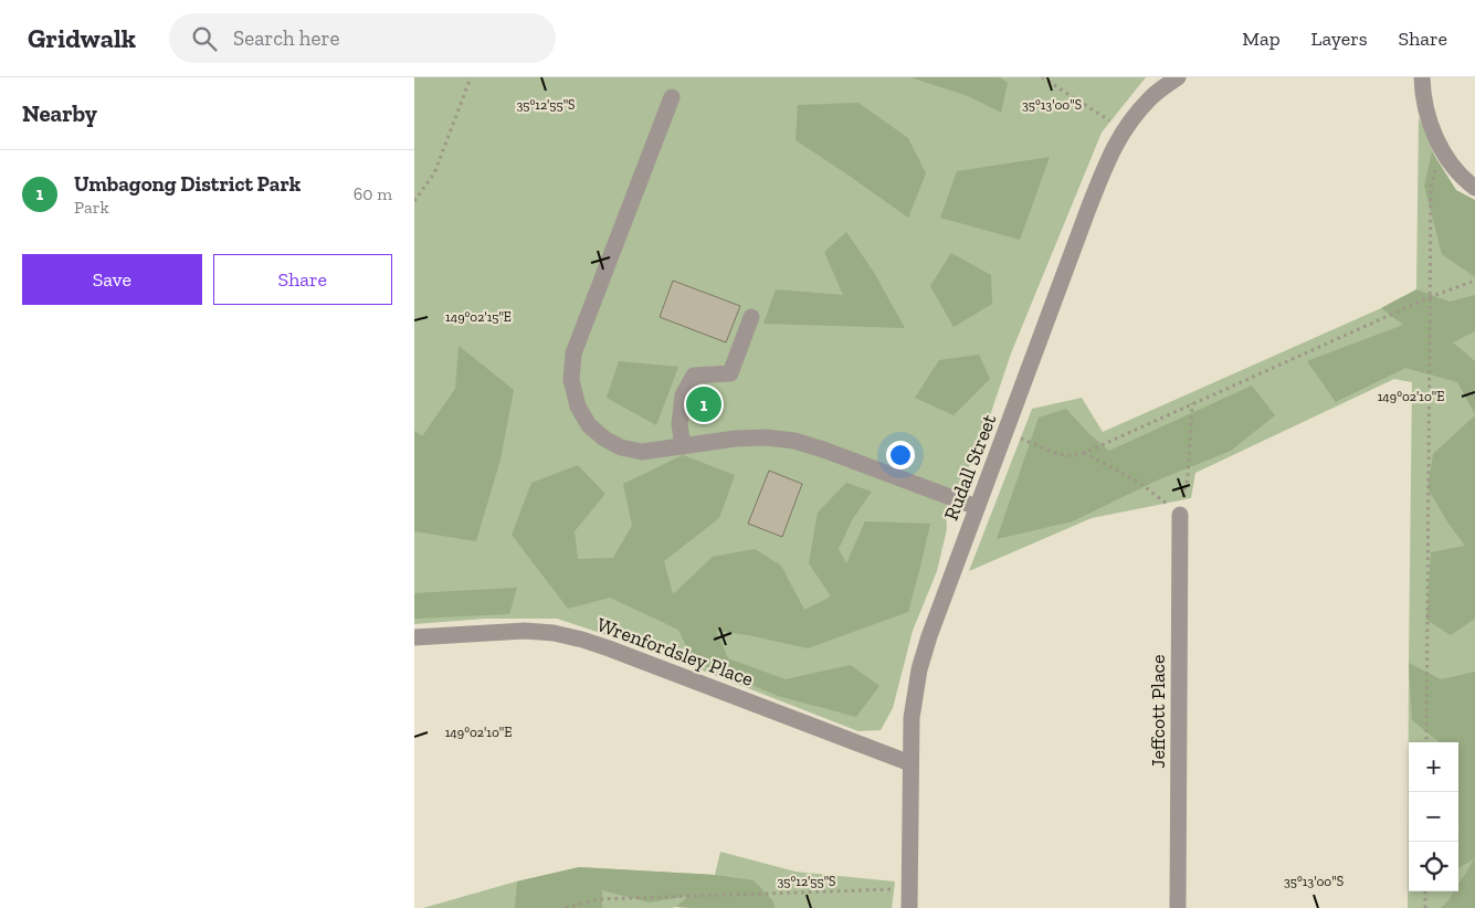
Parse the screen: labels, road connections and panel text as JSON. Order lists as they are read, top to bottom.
{
  "streets": {
    "street": ["Rudall Street", "Wrenfordsley Place", "Jeffcott Place"]
  },
  "crossings": [
    ["Rudall Street", "Wrenfordsley Place"]
  ],
  "page": {
    "header": "Gridwalk",
    "search": "Search here",
    "nav": ["Map", "Layers", "Share"],
    "heading": "Nearby",
    "list": [
      {
        "mark": "1",
        "name": "Umbagong District Park",
        "note": "Park",
        "value": "60 m"
      }
    ],
    "buttons": ["Save", "Share"],
    "pins": "1",
    "map_buttons": ["+", "−"]
  },
  "coordinates": [
    "35°12'55\"S",
    "35°13'00\"S",
    "149°02'15\"E",
    "149°02'10\"E"
  ]
}
